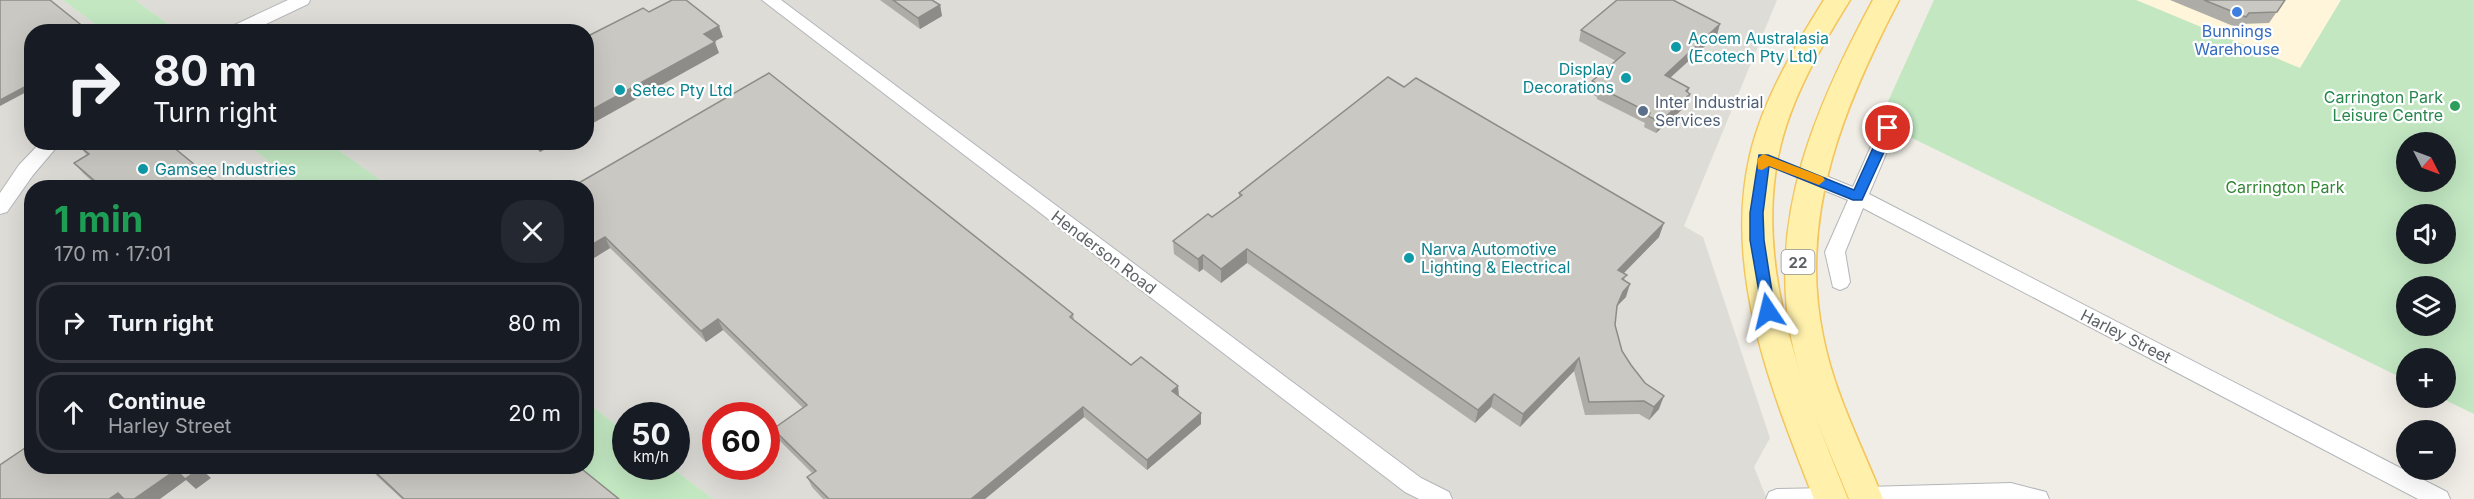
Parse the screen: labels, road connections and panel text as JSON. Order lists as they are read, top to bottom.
{
  "streets": {
    "main road": ["22"],
    "street": ["Henderson Road", "Harley Street"]
  },
  "crossings": [
    ["22", "Harley Street"]
  ],
  "parks": ["Carrington Park"],
  "places": [
    "Bunnings Warehouse",
    "Acoem Australasia (Ecotech Pty Ltd)",
    "Display Decorations",
    "Setec Pty Ltd",
    "Carrington Park Leisure Centre",
    "Inter Industrial Services",
    "Gamsee Industries",
    "Narva Automotive Lighting & Electrical"
  ],
  "north": "bottom right",
  "page": {
    "turn": ["80 m", "Turn right"],
    "map_buttons": ["+", "−"],
    "heading": ["1 min", "170 m · 17:01"],
    "list": [
      {
        "name": "Turn right",
        "value": "80 m"
      },
      {
        "name": "Continue",
        "note": "Harley Street",
        "value": "20 m"
      }
    ],
    "speed": "50 km/h",
    "limit": "60"
  }
}
